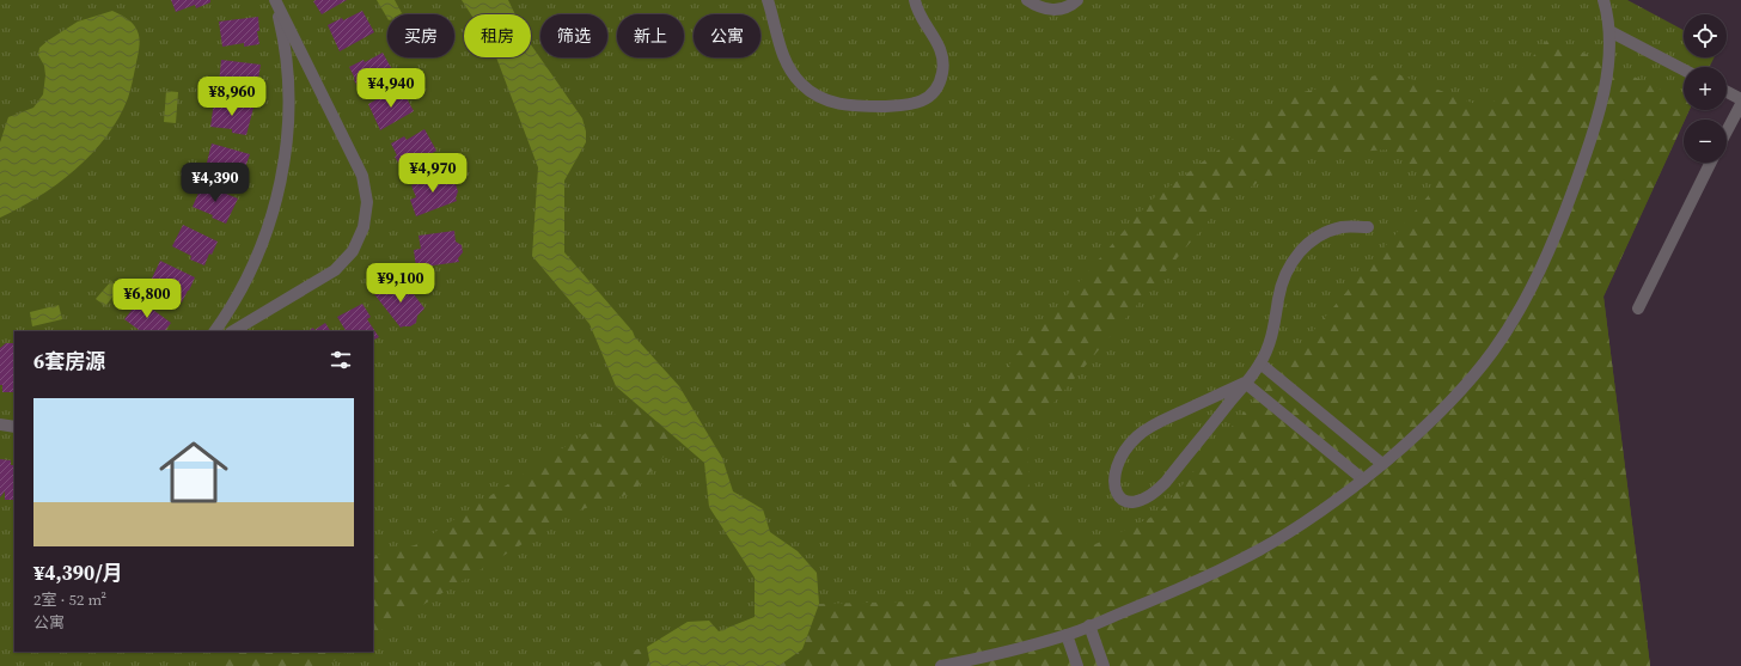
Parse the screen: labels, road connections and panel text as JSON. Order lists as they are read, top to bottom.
{
  "page": {
    "map_buttons": ["+", "−"],
    "chip": [
      "买房",
      "租房",
      "筛选",
      "新上",
      "公寓"
    ],
    "price": [
      "¥4,940",
      "¥8,960",
      "¥4,970",
      "¥4,390",
      "¥9,100",
      "¥6,800"
    ],
    "heading": "6套房源",
    "list": [
      {
        "name": "¥4,390/月",
        "note": "2室 · 52 m² · 公寓"
      }
    ]
  }
}
